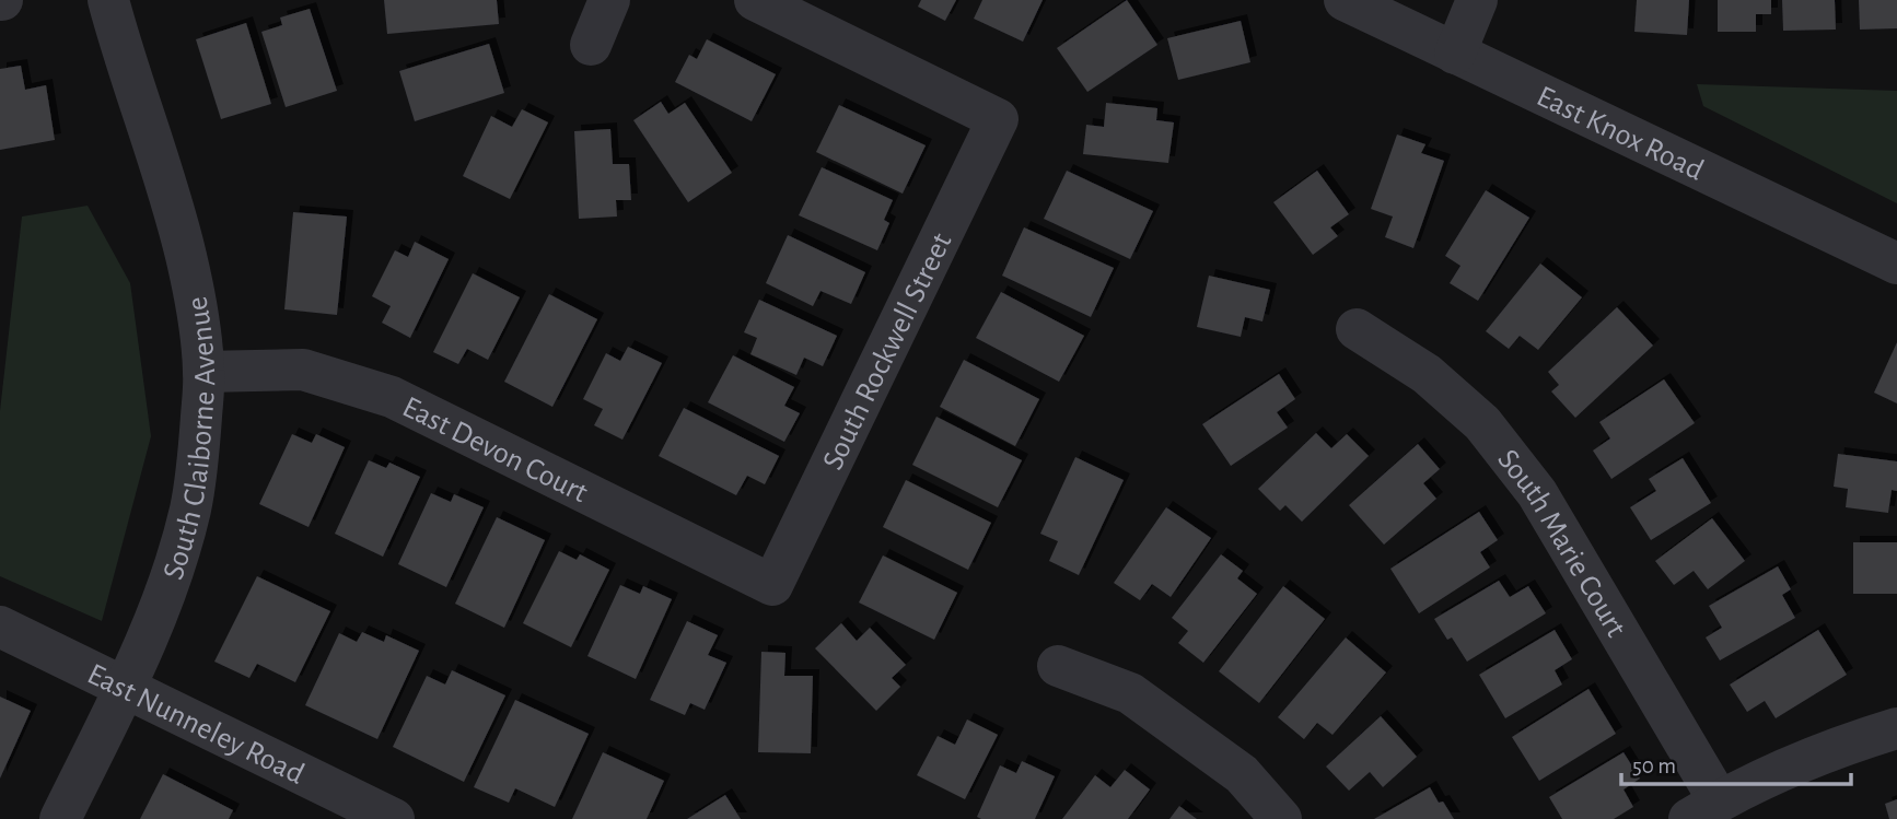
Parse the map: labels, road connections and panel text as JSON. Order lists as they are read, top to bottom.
{
  "streets": {
    "street": [
      "East Knox Road",
      "South Rockwell Street",
      "South Claiborne Avenue",
      "East Devon Court",
      "South Marie Court",
      "East Nunneley Road"
    ]
  },
  "crossings": [
    ["South Rockwell Street", "East Devon Court"],
    ["South Claiborne Avenue", "East Devon Court"],
    ["South Claiborne Avenue", "East Nunneley Road"]
  ],
  "scale_bar": "50 m"
}
